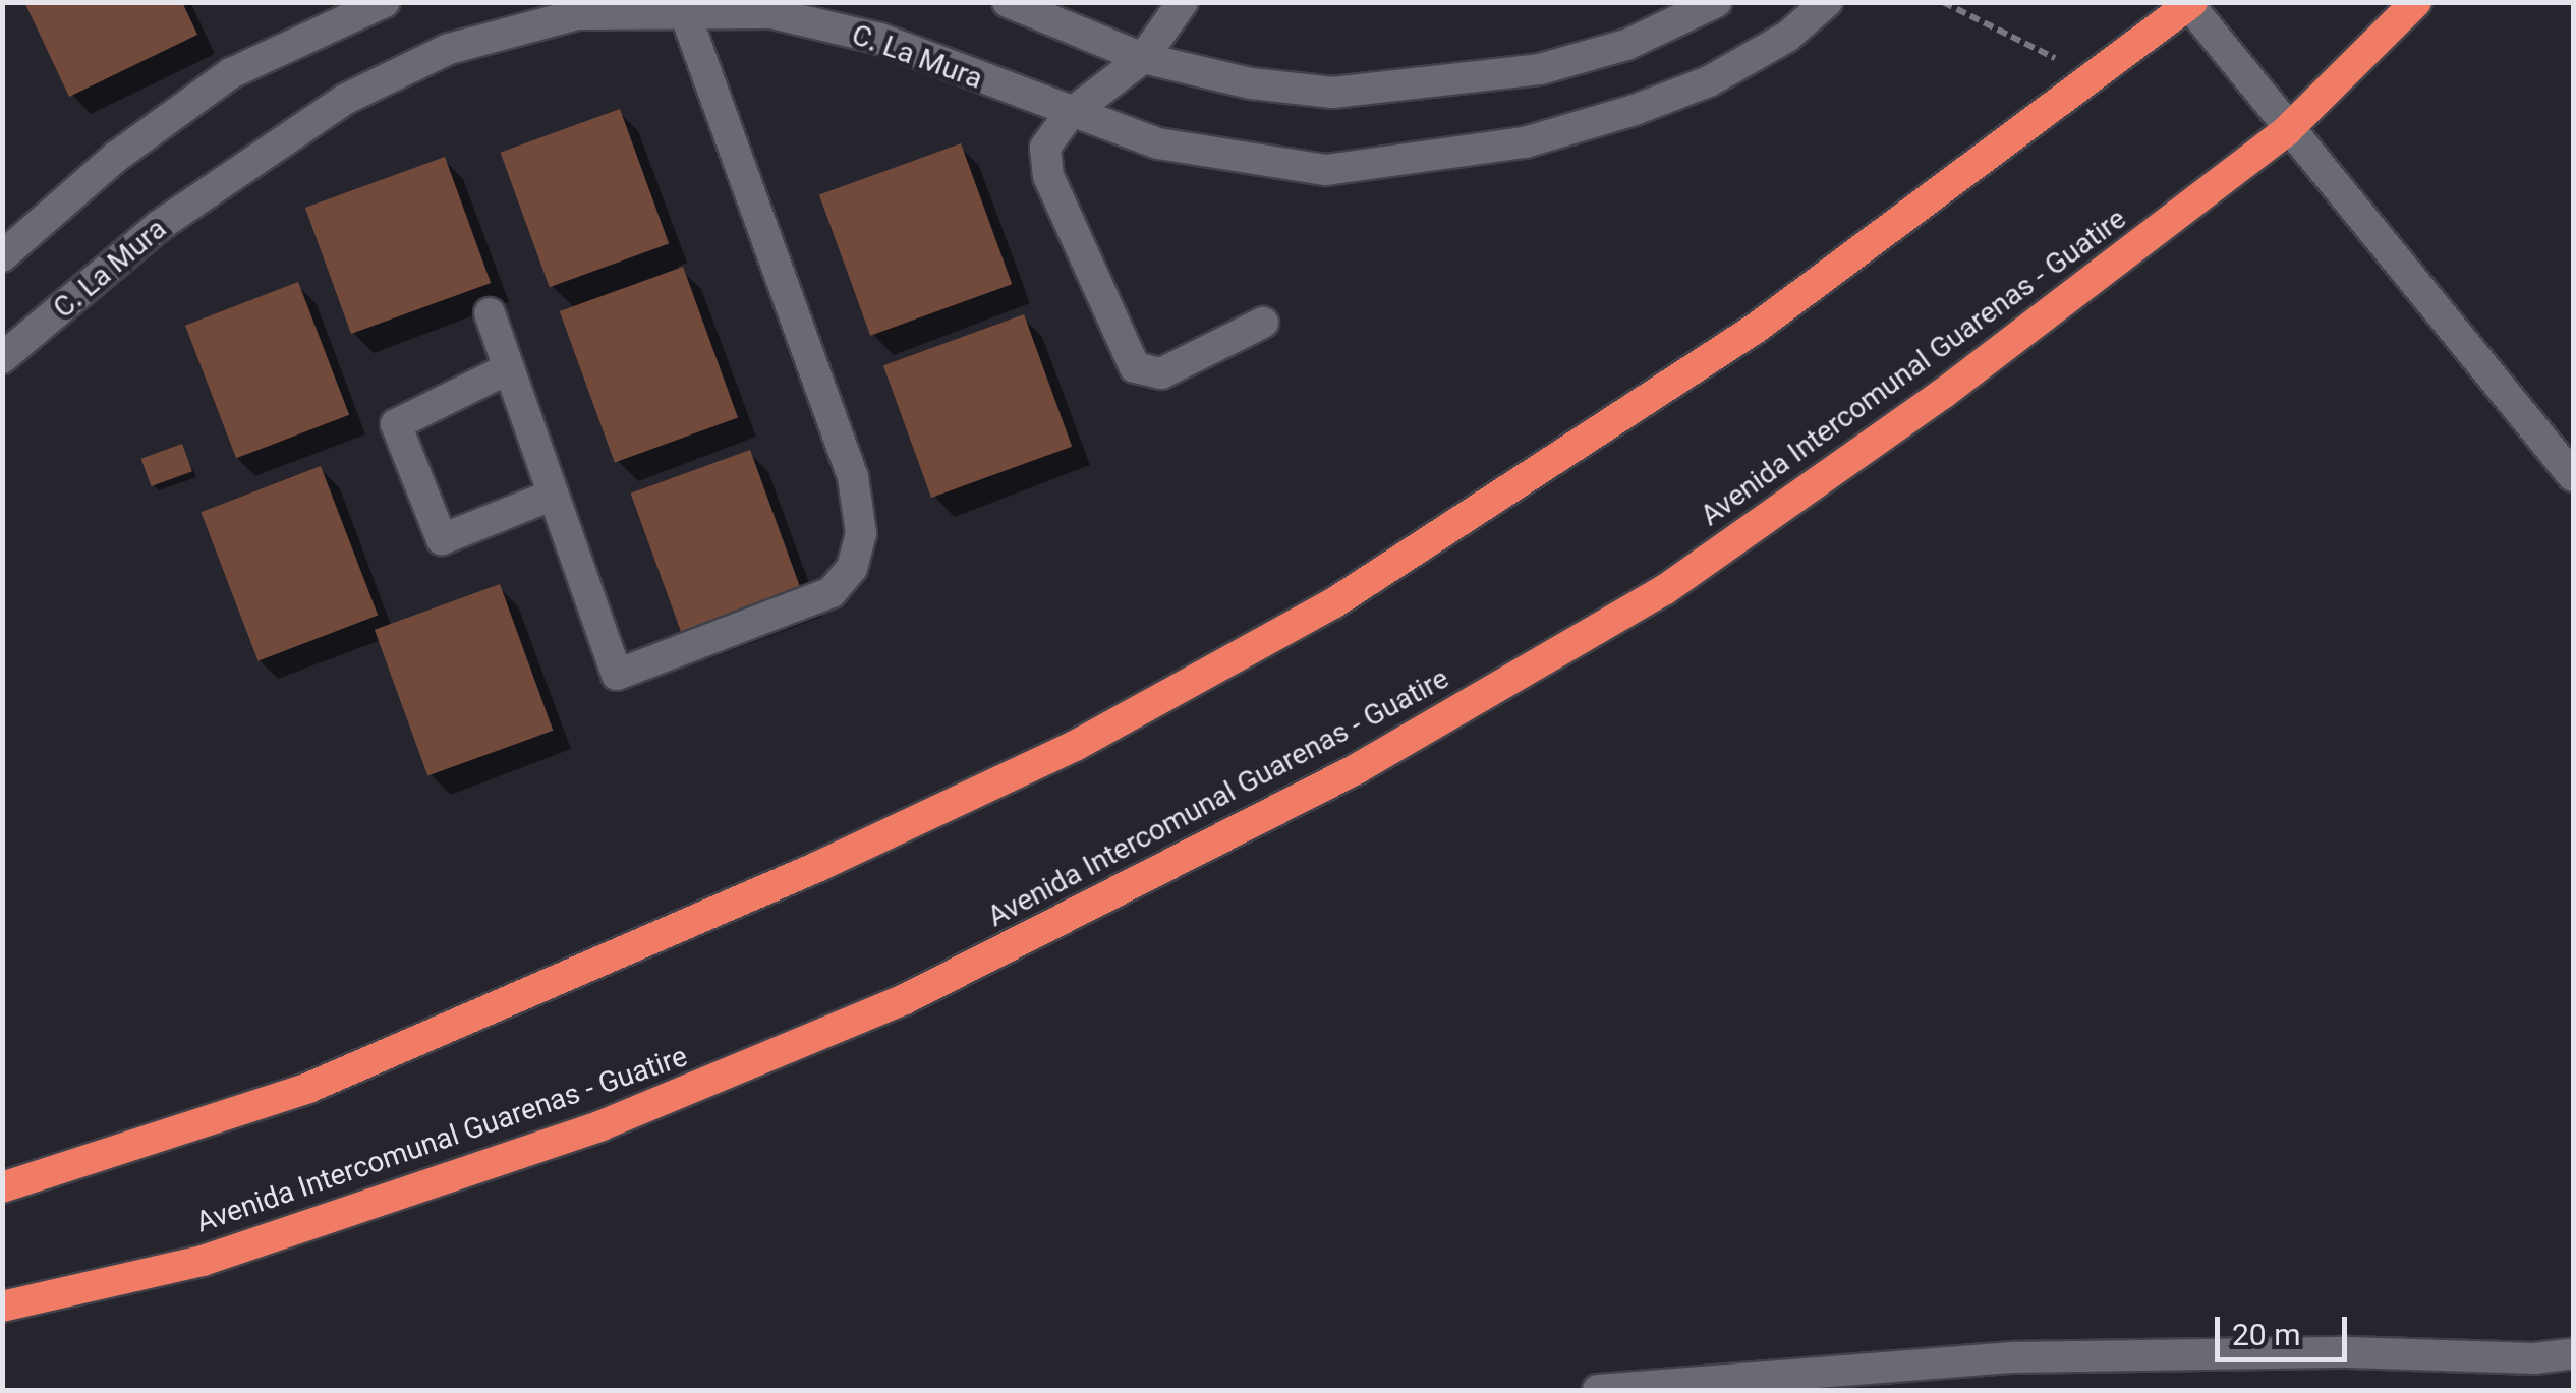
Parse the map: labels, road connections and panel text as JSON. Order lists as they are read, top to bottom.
{
  "streets": {
    "highway": ["Avenida Intercomunal Guarenas - Guatire"],
    "street": ["C. La Mura"]
  },
  "scale_bar": "20 m"
}
